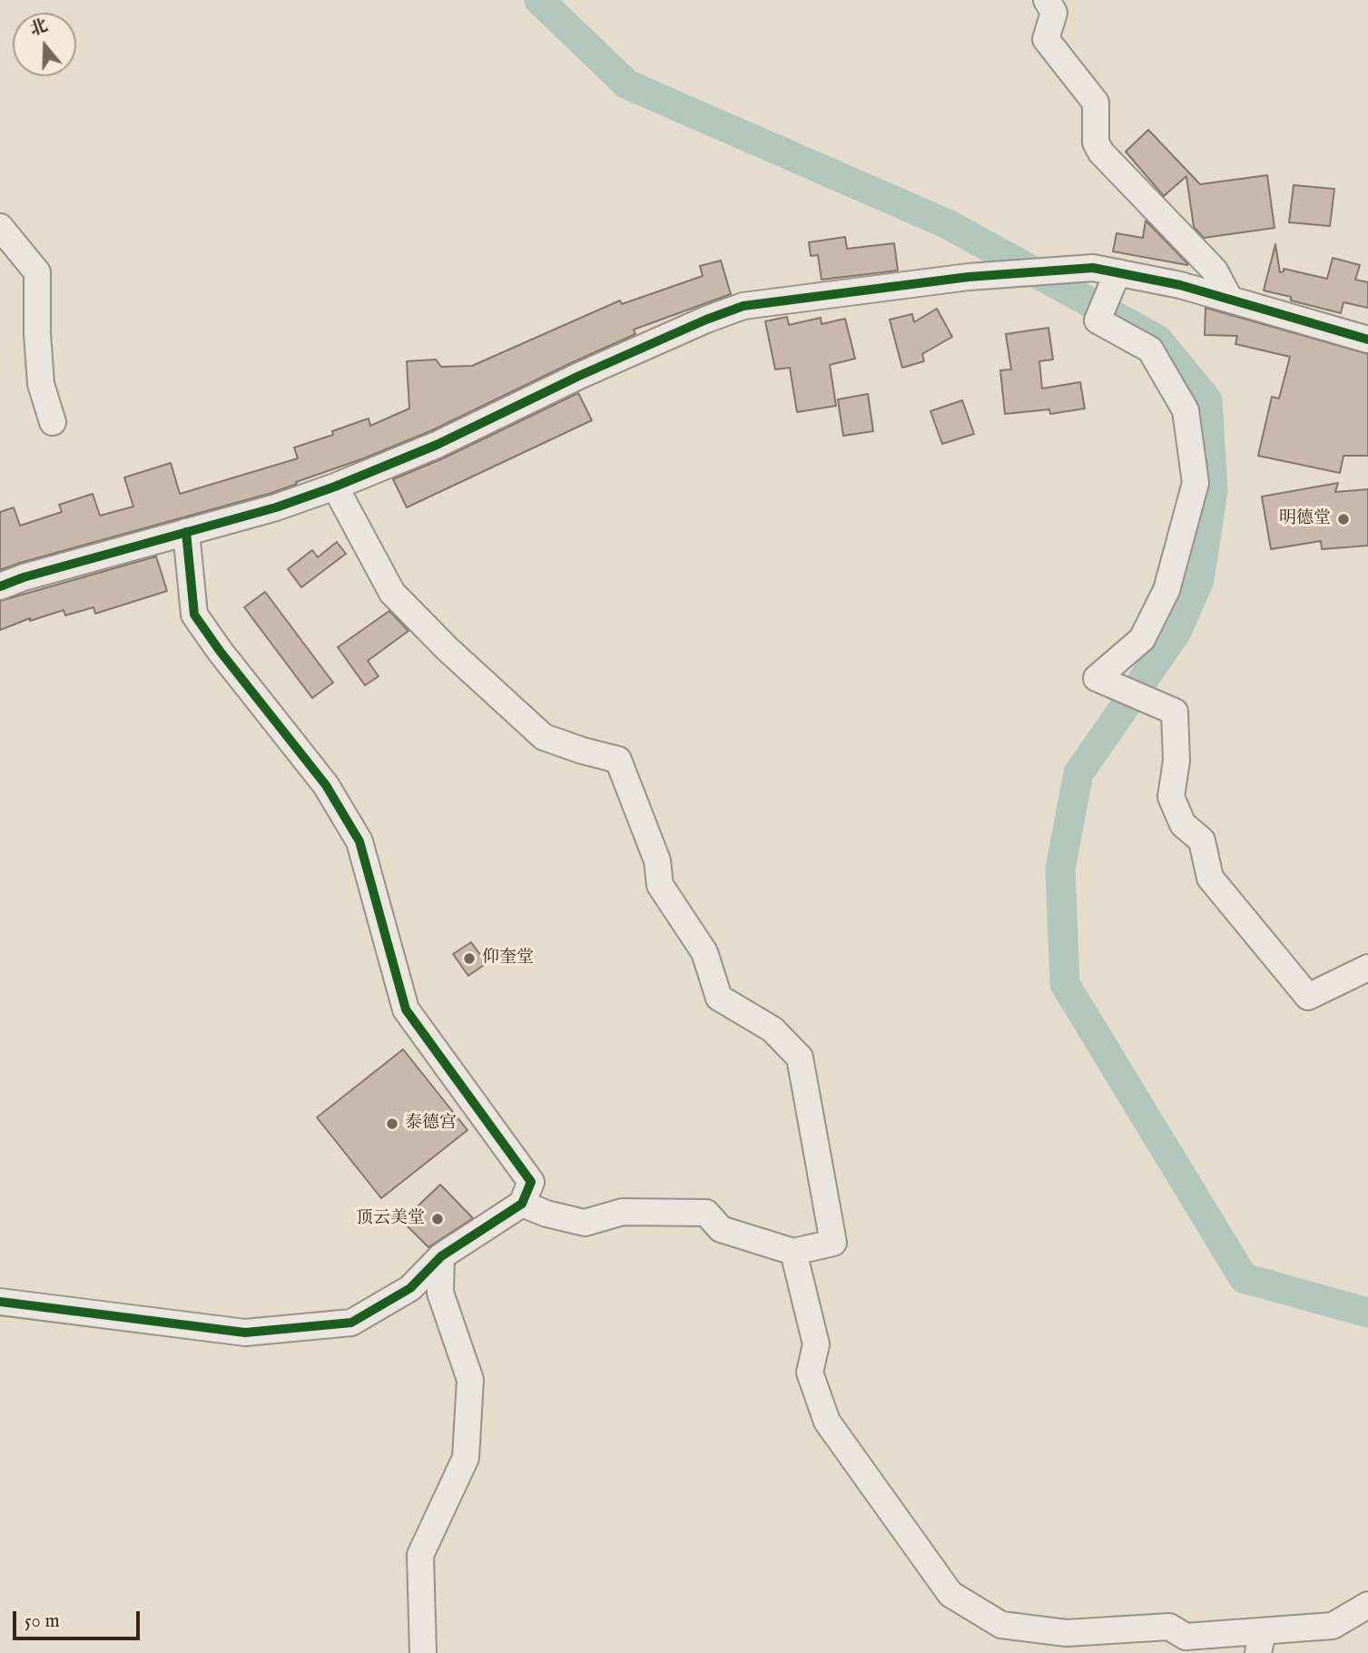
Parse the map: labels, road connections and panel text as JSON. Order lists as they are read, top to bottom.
{
  "places": [
    "明德堂",
    "仰奎堂",
    "泰德宫",
    "顶云美堂"
  ],
  "scale_bar": "50 m",
  "north": "top"
}
